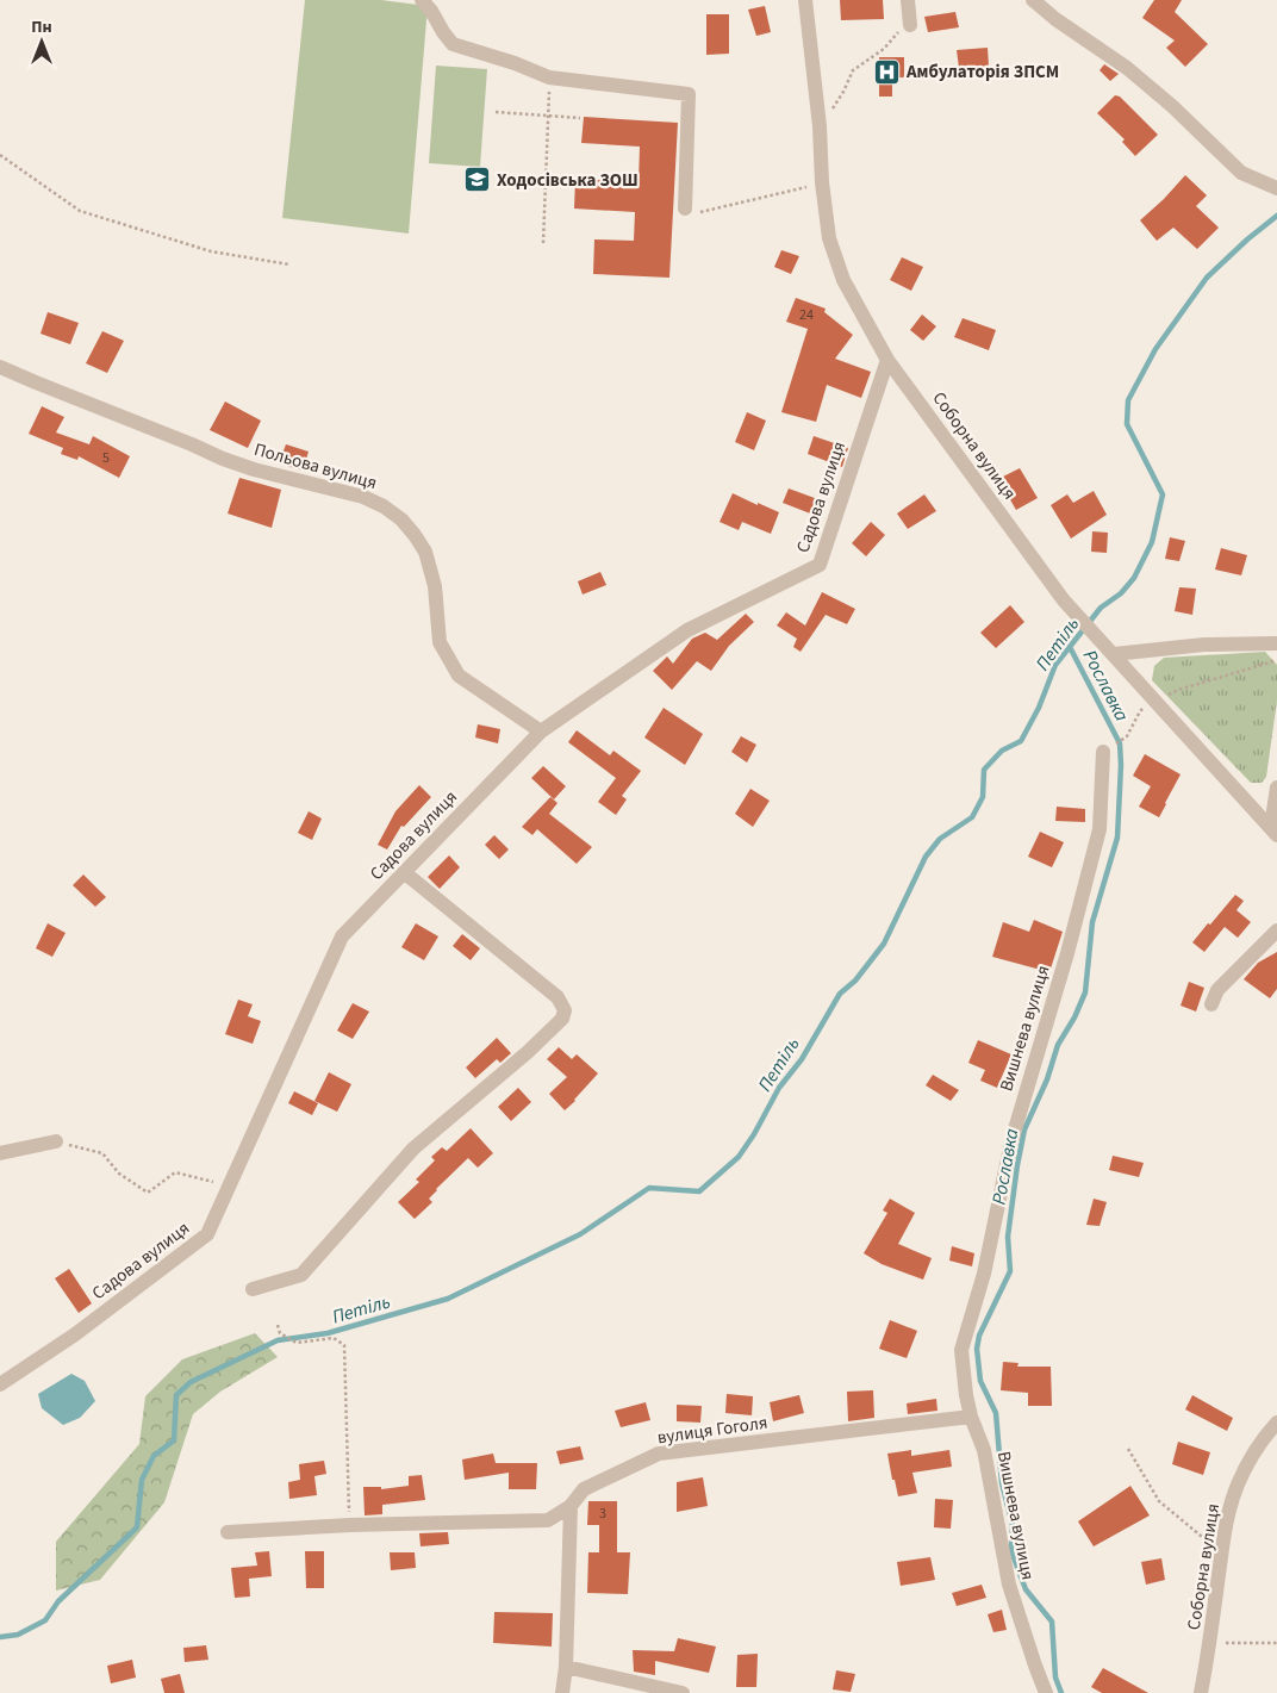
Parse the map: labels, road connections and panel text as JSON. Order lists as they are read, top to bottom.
{
  "streets": {
    "street": [
      "Соборна вулиця",
      "Польова вулиця",
      "Садова вулиця",
      "Вишнева вулиця",
      "вулиця Гоголя"
    ]
  },
  "crossings": [
    ["Соборна вулиця", "Садова вулиця"],
    ["Польова вулиця", "Садова вулиця"],
    ["Вишнева вулиця", "вулиця Гоголя"]
  ],
  "water": ["Петіль", "Рославка"],
  "places": {
    "hospital": ["Амбулаторія ЗПСМ"],
    "school or university": ["Ходосівська ЗОШ"]
  },
  "house_numbers": ["24", "5", "3"],
  "north": "top"
}
